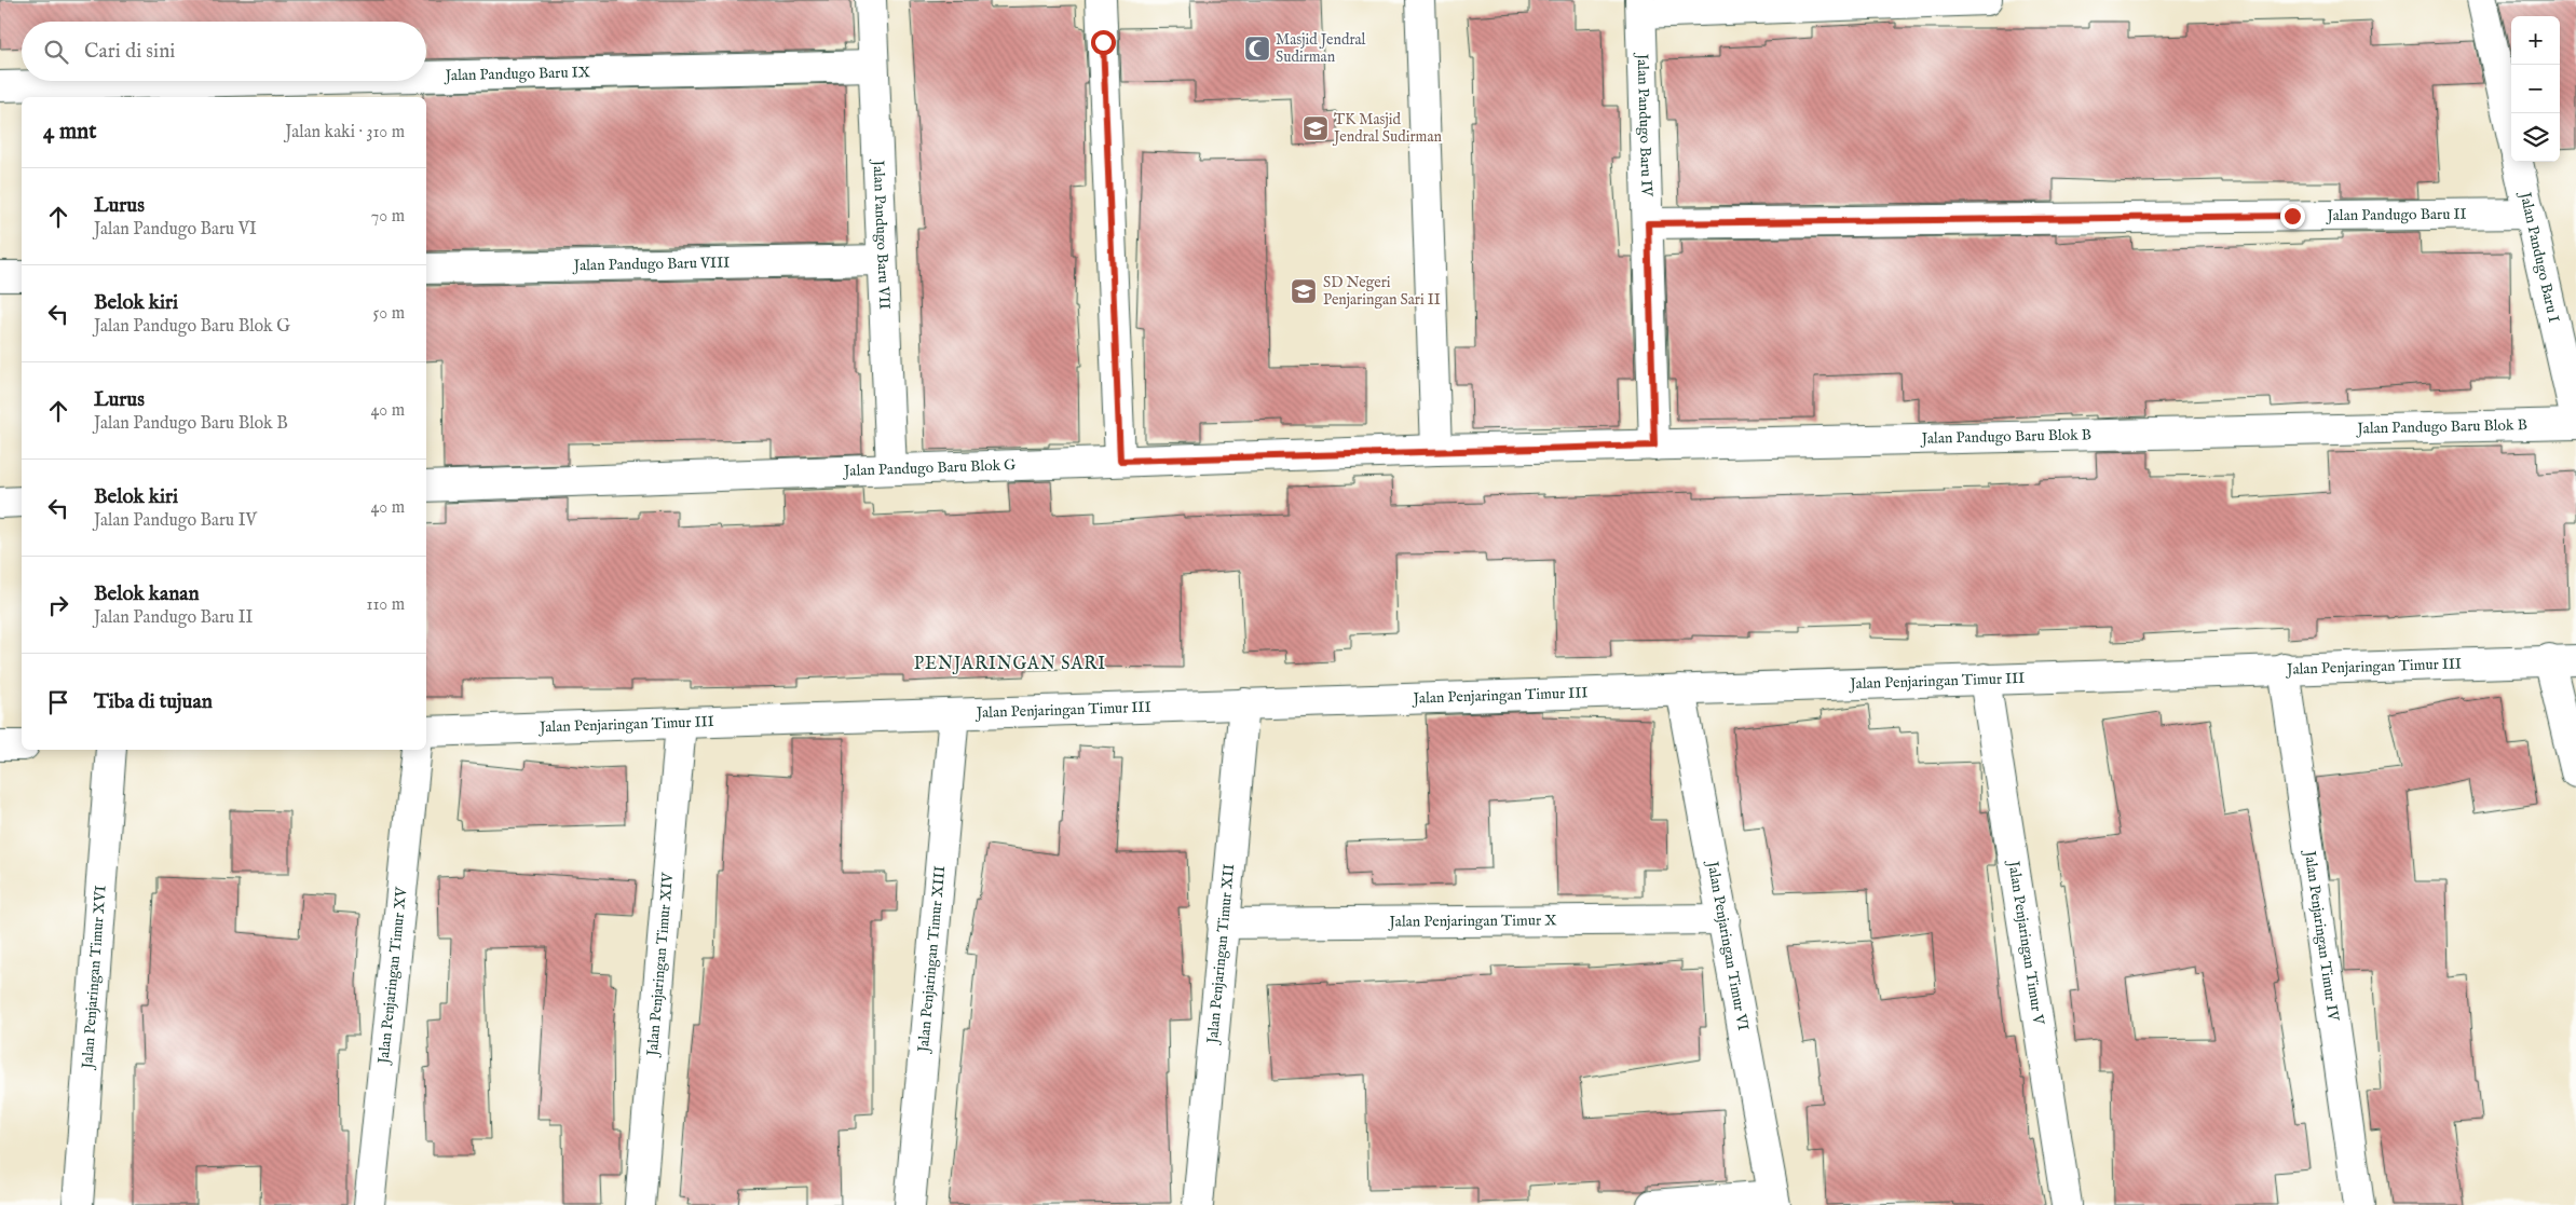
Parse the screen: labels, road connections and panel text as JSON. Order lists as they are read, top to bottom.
{
  "streets": {
    "street": [
      "Jalan Pandugo Baru IX",
      "Jalan Pandugo Baru IV",
      "Jalan Pandugo Baru II",
      "Jalan Pandugo Baru VII",
      "Jalan Pandugo Baru I",
      "Jalan Pandugo Baru VIII",
      "Jalan Pandugo Baru Blok B",
      "Jalan Pandugo Baru Blok G",
      "Jalan Penjaringan Timur III",
      "Jalan Penjaringan Timur X",
      "Jalan Penjaringan Timur IV",
      "Jalan Penjaringan Timur V",
      "Jalan Penjaringan Timur VI",
      "Jalan Penjaringan Timur XII",
      "Jalan Penjaringan Timur XIII",
      "Jalan Penjaringan Timur XIV",
      "Jalan Penjaringan Timur XVI",
      "Jalan Penjaringan Timur XV"
    ]
  },
  "crossings": [
    ["Jalan Pandugo Baru IX", "Jalan Pandugo Baru VII"],
    ["Jalan Pandugo Baru IV", "Jalan Pandugo Baru II"],
    ["Jalan Pandugo Baru IV", "Jalan Pandugo Baru Blok B"],
    ["Jalan Pandugo Baru II", "Jalan Pandugo Baru I"],
    ["Jalan Pandugo Baru VII", "Jalan Pandugo Baru VIII"],
    ["Jalan Pandugo Baru VII", "Jalan Pandugo Baru Blok G"],
    ["Jalan Pandugo Baru Blok B", "Jalan Pandugo Baru Blok G"],
    ["Jalan Penjaringan Timur III", "Jalan Penjaringan Timur IV"],
    ["Jalan Penjaringan Timur III", "Jalan Penjaringan Timur V"],
    ["Jalan Penjaringan Timur III", "Jalan Penjaringan Timur VI"],
    ["Jalan Penjaringan Timur III", "Jalan Penjaringan Timur XII"],
    ["Jalan Penjaringan Timur III", "Jalan Penjaringan Timur XIII"],
    ["Jalan Penjaringan Timur III", "Jalan Penjaringan Timur XIV"],
    ["Jalan Penjaringan Timur X", "Jalan Penjaringan Timur VI"],
    ["Jalan Penjaringan Timur X", "Jalan Penjaringan Timur XII"]
  ],
  "districts": ["PENJARINGAN SARI"],
  "places": {
    "mosque": ["Masjid Jendral Sudirman"],
    "school or university": ["TK Masjid Jendral Sudirman", "SD Negeri Penjaringan Sari II"]
  },
  "page": {
    "map_buttons": ["+", "−"],
    "search": "Cari di sini",
    "heading": ["4 mnt", "Jalan kaki · 310 m"],
    "list": [
      ["Lurus", "Jalan Pandugo Baru VI", "70 m"],
      ["Belok kiri", "Jalan Pandugo Baru Blok G", "50 m"],
      ["Lurus", "Jalan Pandugo Baru Blok B", "40 m"],
      ["Belok kiri", "Jalan Pandugo Baru IV", "40 m"],
      ["Belok kanan", "Jalan Pandugo Baru II", "110 m"],
      "Tiba di tujuan"
    ]
  }
}
